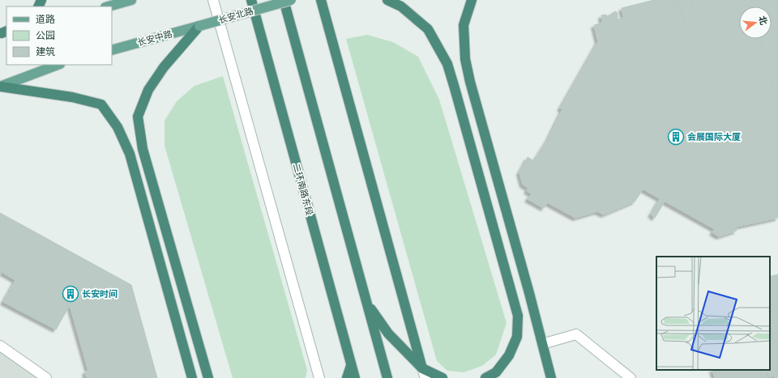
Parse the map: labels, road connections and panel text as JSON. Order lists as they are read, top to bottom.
{
  "streets": {
    "highway": ["二环南路东段"],
    "main road": ["长安北路", "长安中路"]
  },
  "crossings": [
    ["长安北路", "长安中路"]
  ],
  "places": {
    "building": ["会展国际大厦", "长安时间"]
  },
  "legend": ["道路", "公园", "建筑"],
  "north": "right"
}
